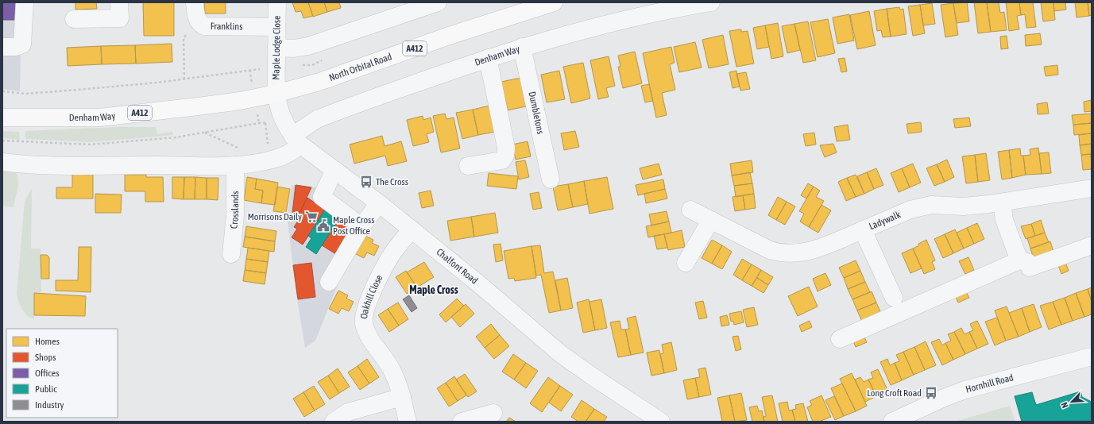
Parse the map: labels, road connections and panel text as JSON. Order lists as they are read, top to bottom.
{
  "streets": {
    "main road": ["A412", "Denham Way", "North Orbital Road"],
    "street": [
      "Franklins",
      "Maple Lodge Close",
      "Dumbletons",
      "Crosslands",
      "Ladywalk",
      "Chalfont Road",
      "Oakhill Close",
      "Hornhill Road"
    ]
  },
  "crossings": [
    ["Franklins", "Maple Lodge Close"],
    ["Maple Lodge Close", "Denham Way"],
    ["Maple Lodge Close", "North Orbital Road"],
    ["Maple Lodge Close", "Chalfont Road"],
    ["Denham Way", "North Orbital Road"],
    ["Denham Way", "Dumbletons"],
    ["Denham Way", "Crosslands"],
    ["Denham Way", "Chalfont Road"],
    ["North Orbital Road", "Chalfont Road"],
    ["Chalfont Road", "Oakhill Close"]
  ],
  "districts": ["Maple Cross"],
  "places": {
    "bus stop": ["The Cross", "Long Croft Road"],
    "supermarket": ["Morrisons Daily"],
    "public building": ["Maple Cross Post Office"]
  },
  "legend": [
    "Homes",
    "Shops",
    "Offices",
    "Public",
    "Industry"
  ],
  "north": "bottom left"
}
